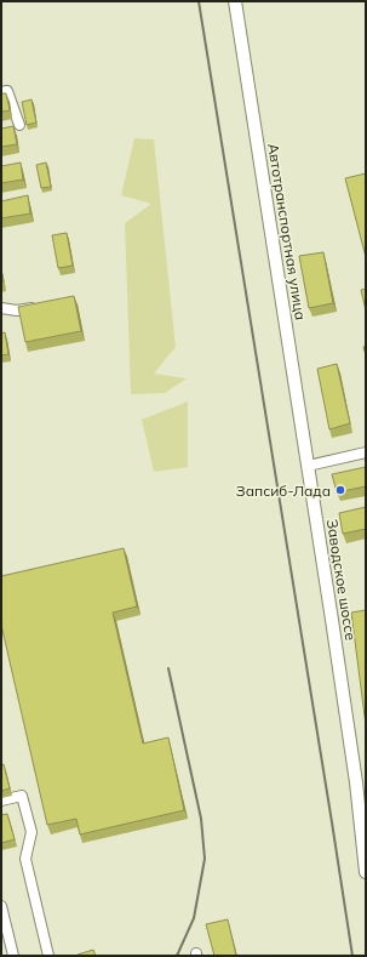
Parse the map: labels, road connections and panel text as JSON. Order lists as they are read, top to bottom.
{
  "streets": {
    "main road": ["Автотранспортная улица", "Заводское шоссе"]
  },
  "crossings": [
    ["Автотранспортная улица", "Заводское шоссе"]
  ],
  "places": ["Запсиб-Лада"]
}
